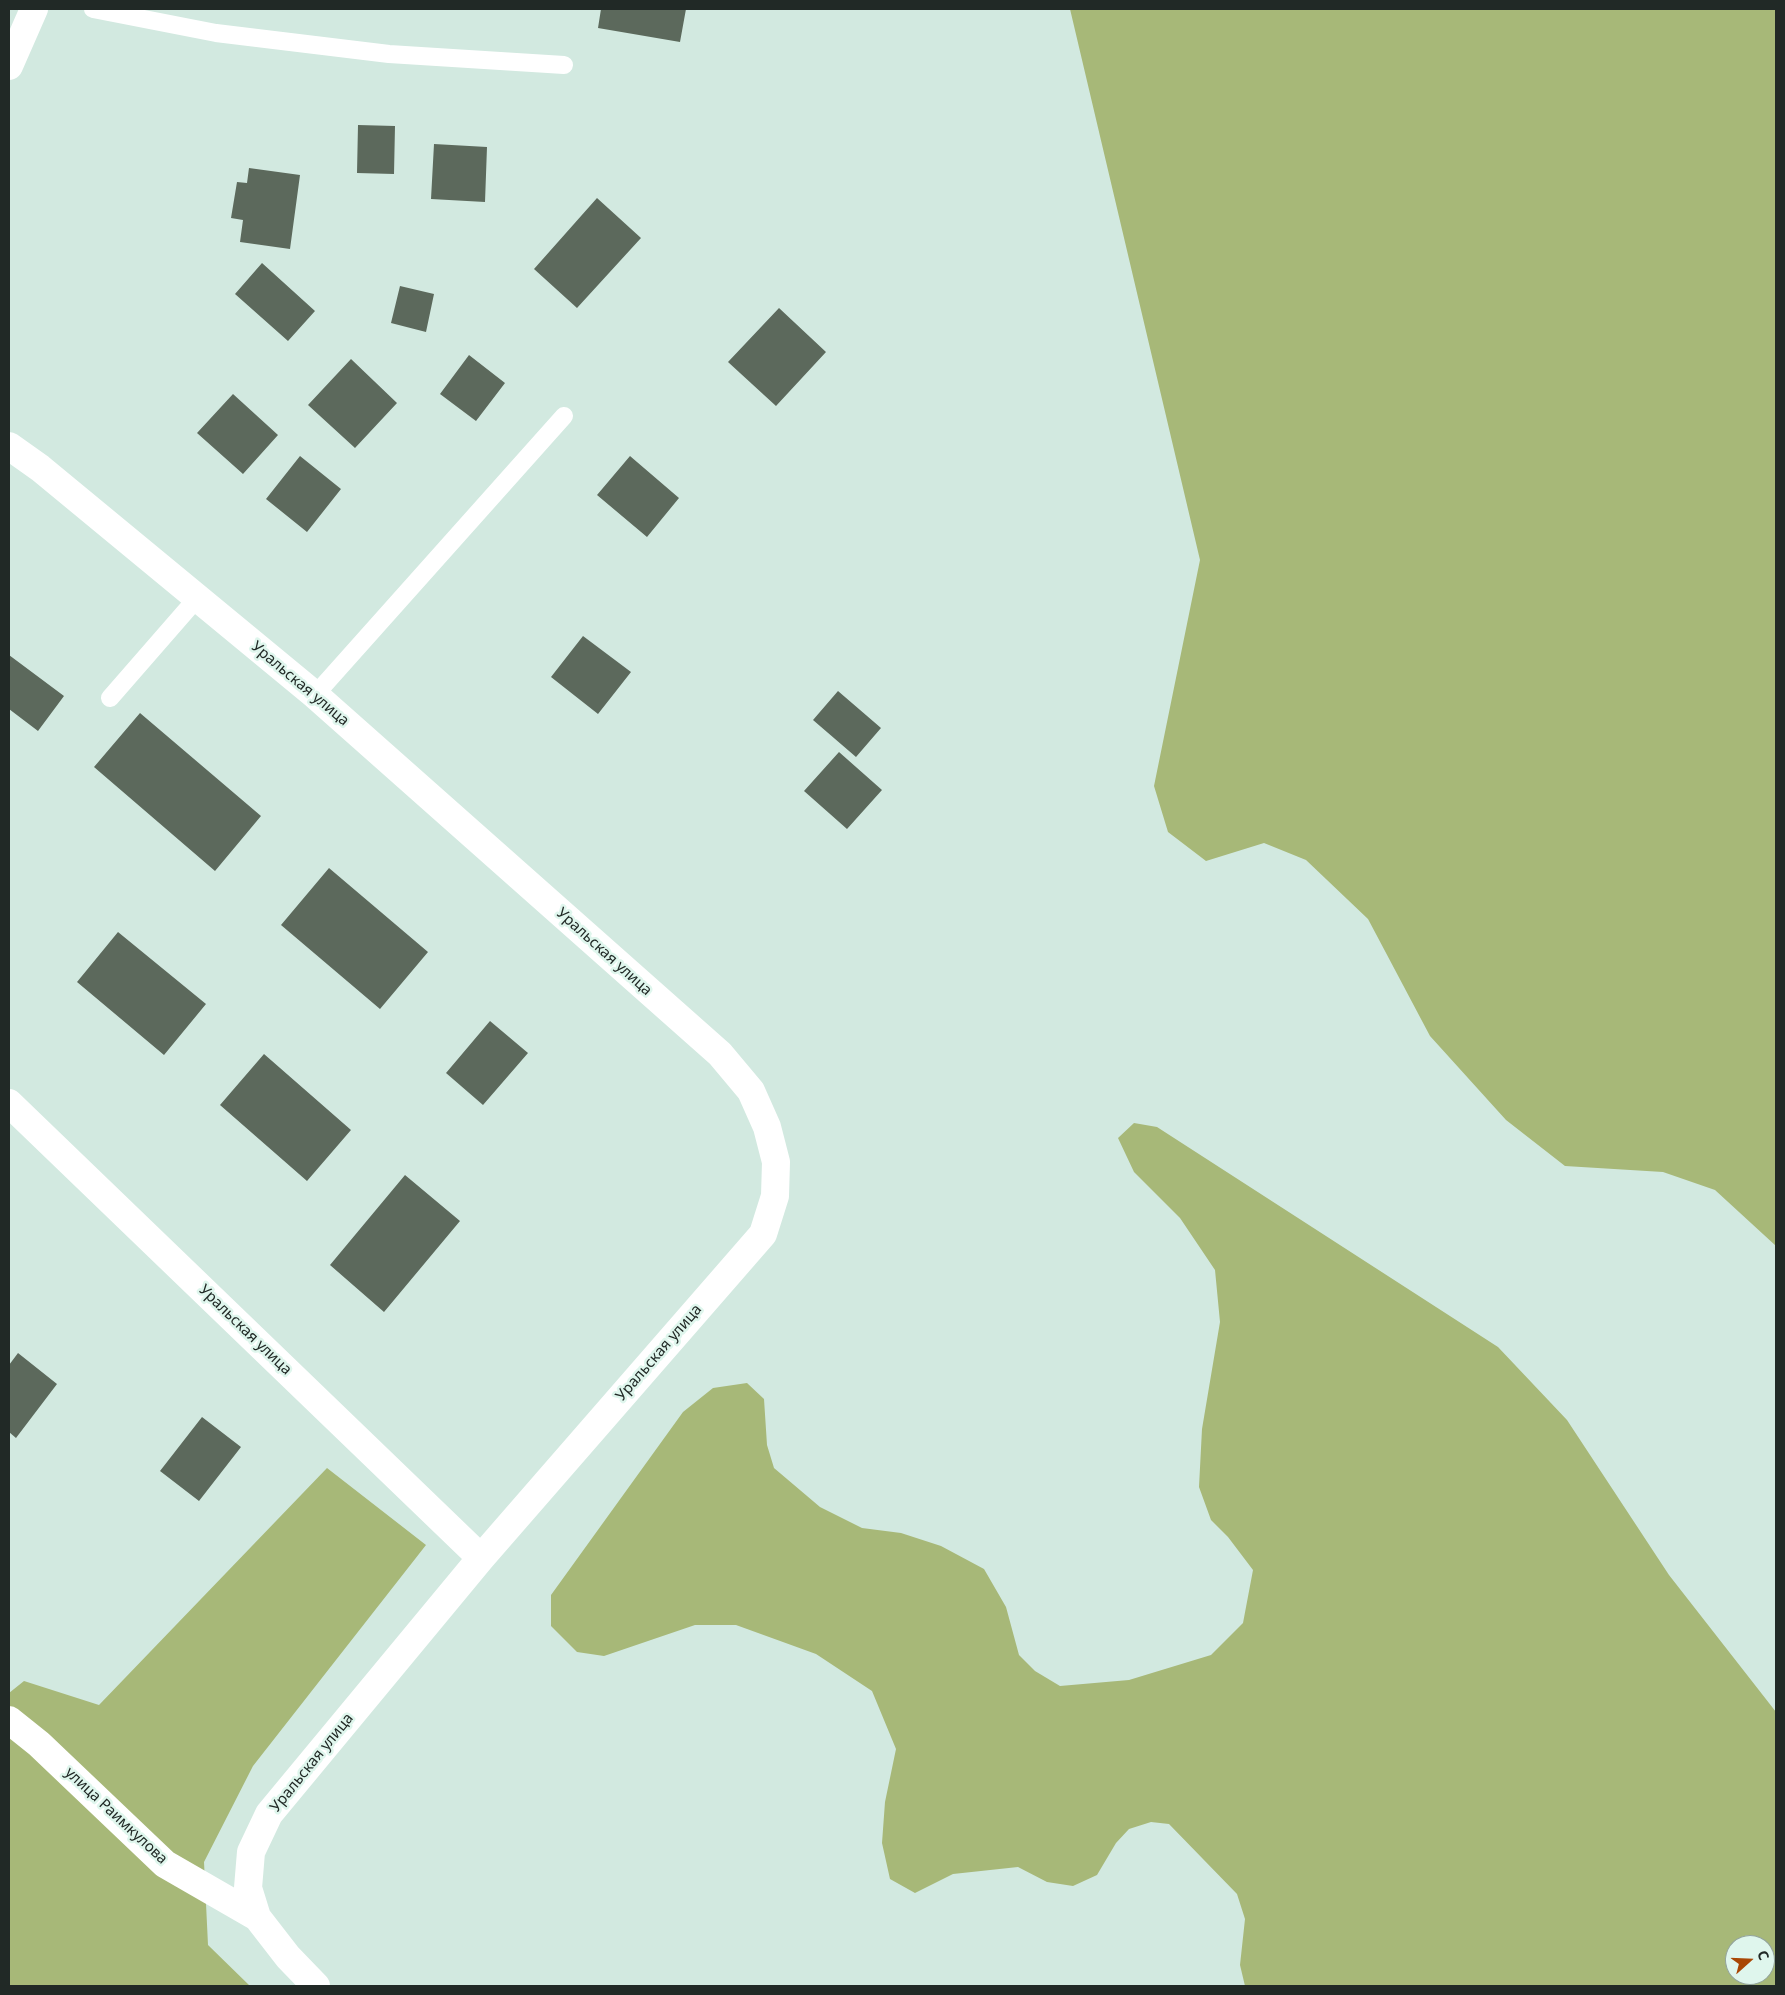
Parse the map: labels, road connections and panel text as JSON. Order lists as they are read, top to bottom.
{
  "streets": {
    "street": ["Уральская улица", "улица Раимкулова"]
  },
  "crossings": [
    ["Уральская улица", "улица Раимкулова"]
  ],
  "north": "right"
}
